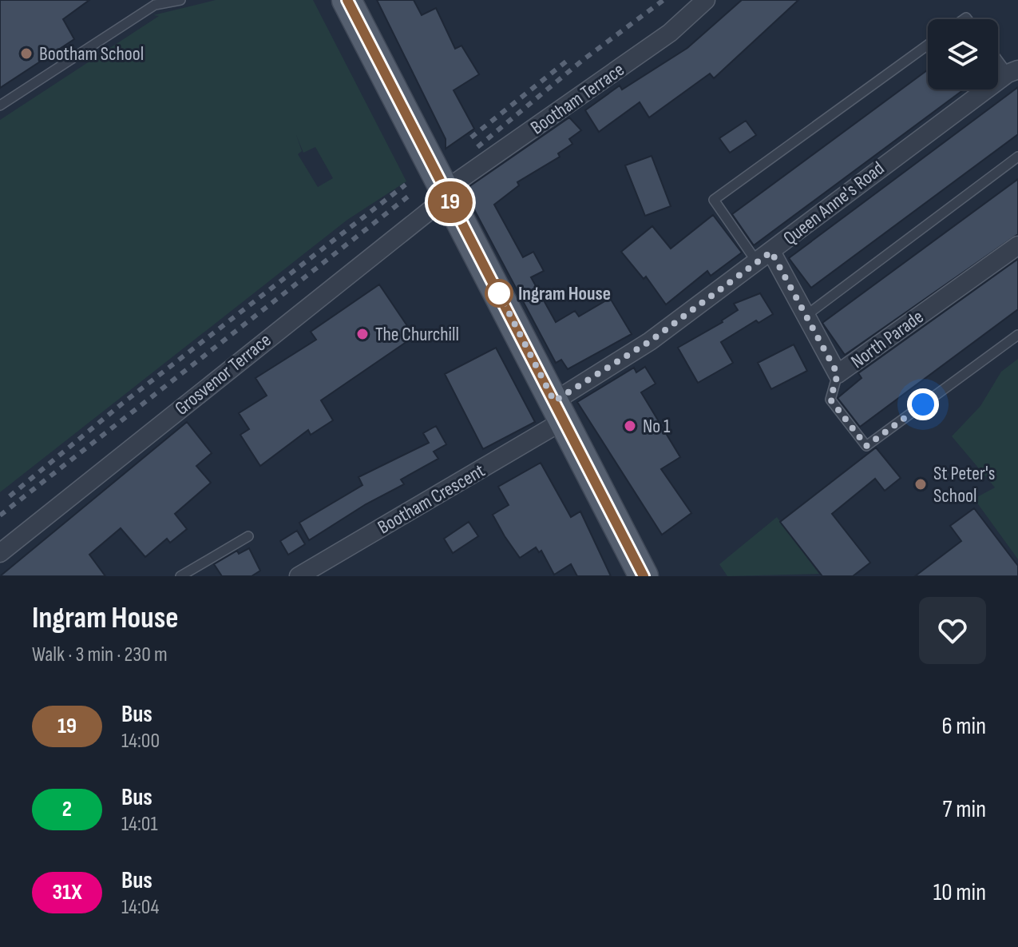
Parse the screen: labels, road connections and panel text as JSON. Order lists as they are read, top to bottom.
{
  "streets": {
    "street": [
      "Bootham Terrace",
      "Queen Anne's Road",
      "North Parade",
      "Grosvenor Terrace",
      "Bootham Crescent"
    ]
  },
  "crossings": [
    ["Bootham Terrace", "Grosvenor Terrace"],
    ["Queen Anne's Road", "North Parade"],
    ["Queen Anne's Road", "Bootham Crescent"]
  ],
  "places": [
    "Bootham School",
    "Ingram House",
    "The Churchill",
    "No 1",
    "St Peter's School"
  ],
  "lines": ["bus line 19"],
  "page": {
    "on_map": "19",
    "heading": ["Ingram House", "Walk · 3 min · 230 m"],
    "list": [
      {
        "mark": "19",
        "name": "Bus",
        "note": "14:00",
        "value": "6 min"
      },
      {
        "mark": "2",
        "name": "Bus",
        "note": "14:01",
        "value": "7 min"
      },
      {
        "mark": "31X",
        "name": "Bus",
        "note": "14:04",
        "value": "10 min"
      }
    ]
  }
}
